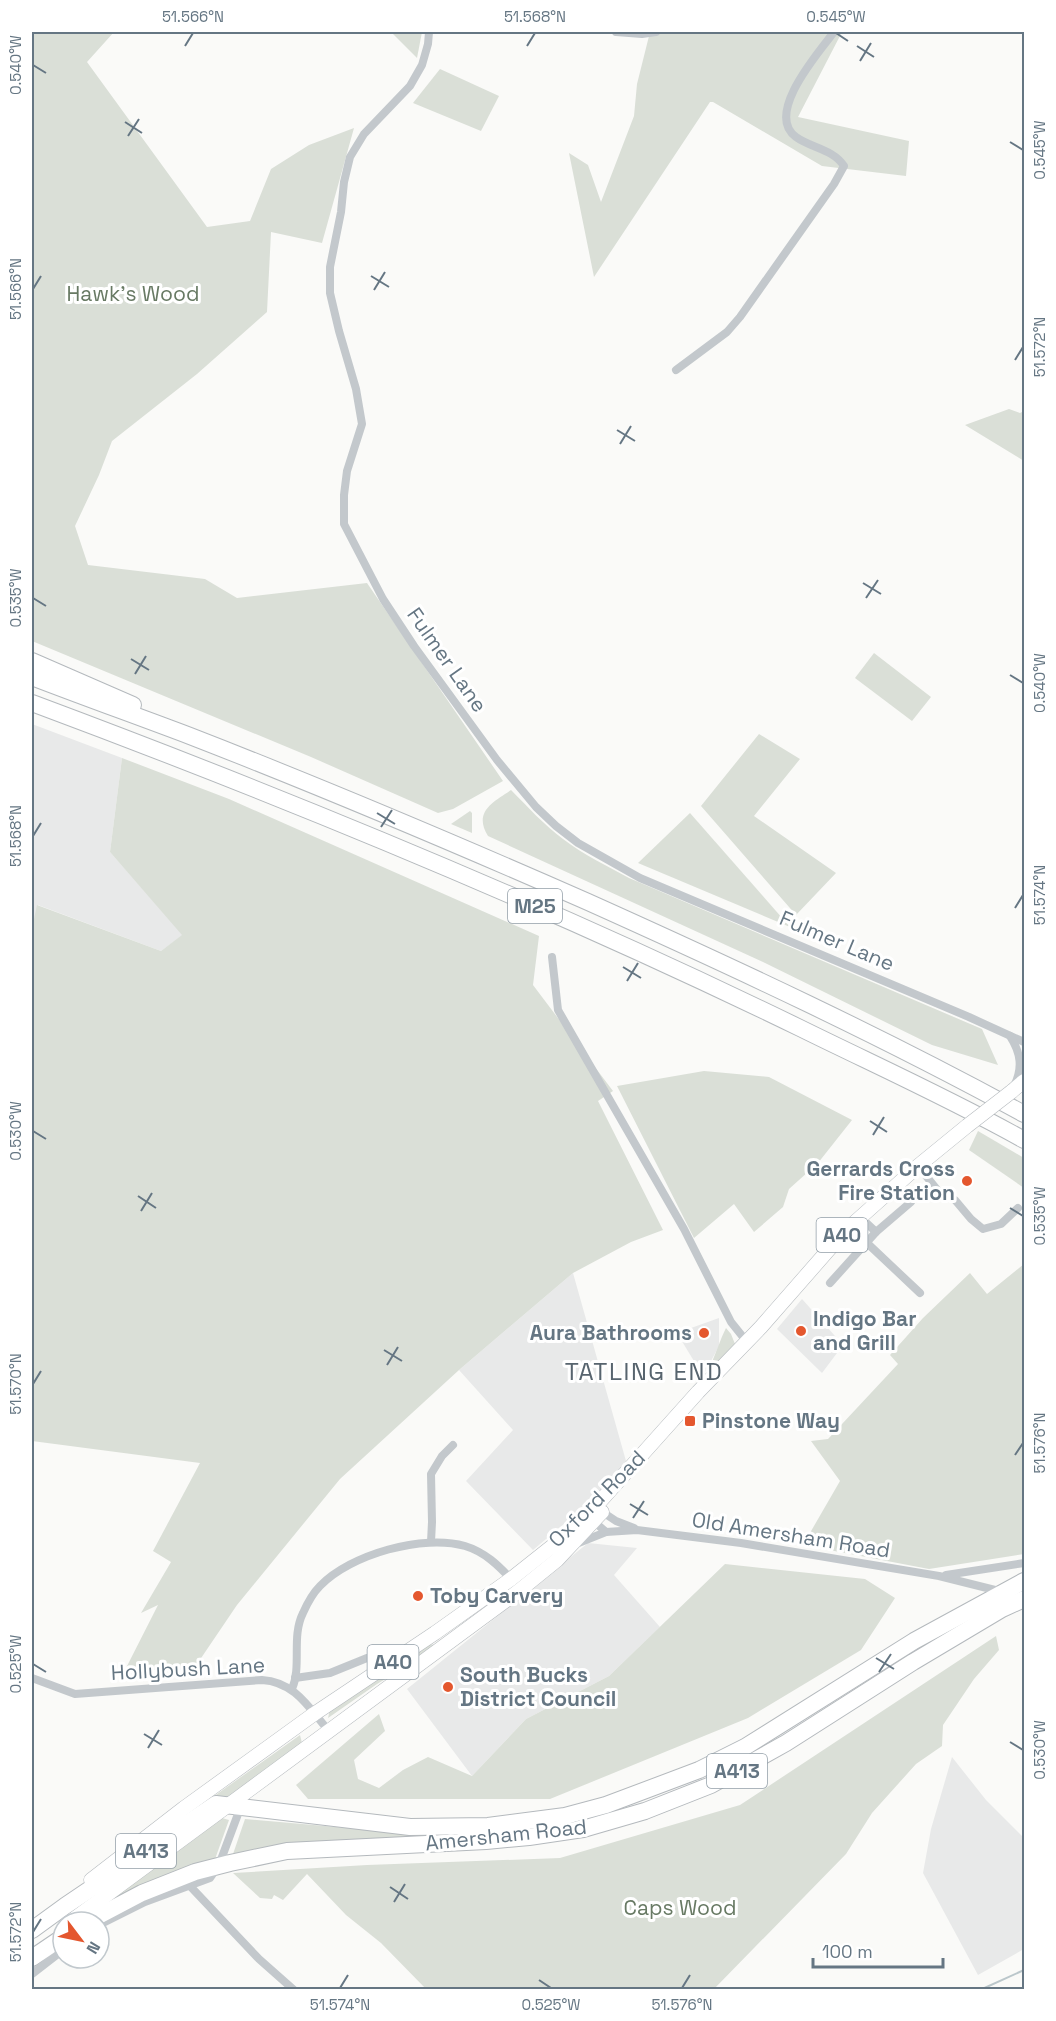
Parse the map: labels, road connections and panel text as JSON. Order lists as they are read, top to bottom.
{
  "streets": {
    "highway": [
      "M25",
      "A40",
      "A413",
      "Amersham Road"
    ],
    "main road": ["Oxford Road"],
    "street": ["Fulmer Lane", "Old Amersham Road", "Hollybush Lane"]
  },
  "crossings": [
    ["A40", "Oxford Road"],
    ["A40", "Old Amersham Road"],
    ["A40", "Hollybush Lane"],
    ["A40", "A413"],
    ["Oxford Road", "Old Amersham Road"],
    ["Oxford Road", "Hollybush Lane"],
    ["Old Amersham Road", "A413"]
  ],
  "districts": ["TATLING END"],
  "parks": ["Hawk's Wood", "Caps Wood"],
  "places": {
    "other": [
      "Gerrards Cross Fire Station",
      "Indigo Bar and Grill",
      "Aura Bathrooms",
      "Toby Carvery",
      "South Bucks District Council"
    ],
    "transit": ["Pinstone Way"]
  },
  "scale_bar": "100 m",
  "north": "bottom right",
  "coordinates": [
    "51.566°N",
    "51.568°N",
    "0.545°W",
    "0.540°W",
    "51.572°N",
    "0.535°W",
    "51.574°N",
    "0.530°W",
    "51.570°N",
    "51.576°N",
    "0.525°W"
  ]
}
